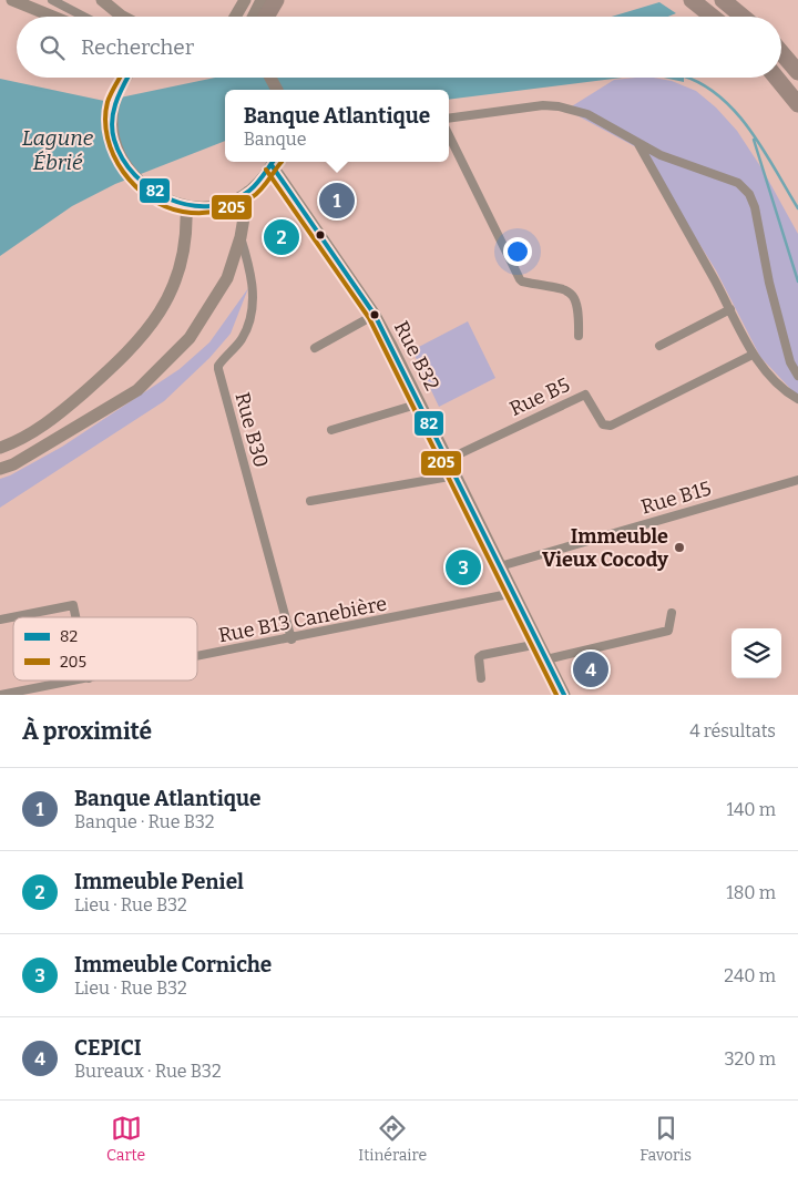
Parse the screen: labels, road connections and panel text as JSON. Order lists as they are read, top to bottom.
{
  "streets": {
    "main road": ["Rue B32"],
    "street": [
      "Rue B5",
      "Rue B30",
      "Rue B15",
      "Rue B13 Canebière"
    ]
  },
  "crossings": [
    ["Rue B32", "Rue B5"],
    ["Rue B32", "Rue B15"],
    ["Rue B32", "Rue B13 Canebière"],
    ["Rue B30", "Rue B13 Canebière"]
  ],
  "water": ["Lagune Ébrié"],
  "places": ["Immeuble Vieux Cocody"],
  "lines": ["transit line 82", "transit line 205"],
  "legend": ["82", "205"],
  "page": {
    "search": "Rechercher",
    "popup": ["Banque Atlantique", "Banque"],
    "pins": [
      "1",
      "2",
      "3",
      "4"
    ],
    "heading": ["À proximité", "4 résultats"],
    "list": [
      {
        "mark": "1",
        "name": "Banque Atlantique",
        "note": "Banque · Rue B32",
        "value": "140 m"
      },
      {
        "mark": "2",
        "name": "Immeuble Peniel",
        "note": "Lieu · Rue B32",
        "value": "180 m"
      },
      {
        "mark": "3",
        "name": "Immeuble Corniche",
        "note": "Lieu · Rue B32",
        "value": "240 m"
      },
      {
        "mark": "4",
        "name": "CEPICI",
        "note": "Bureaux · Rue B32",
        "value": "320 m"
      }
    ],
    "nav": ["Carte", "Itinéraire", "Favoris"]
  }
}
